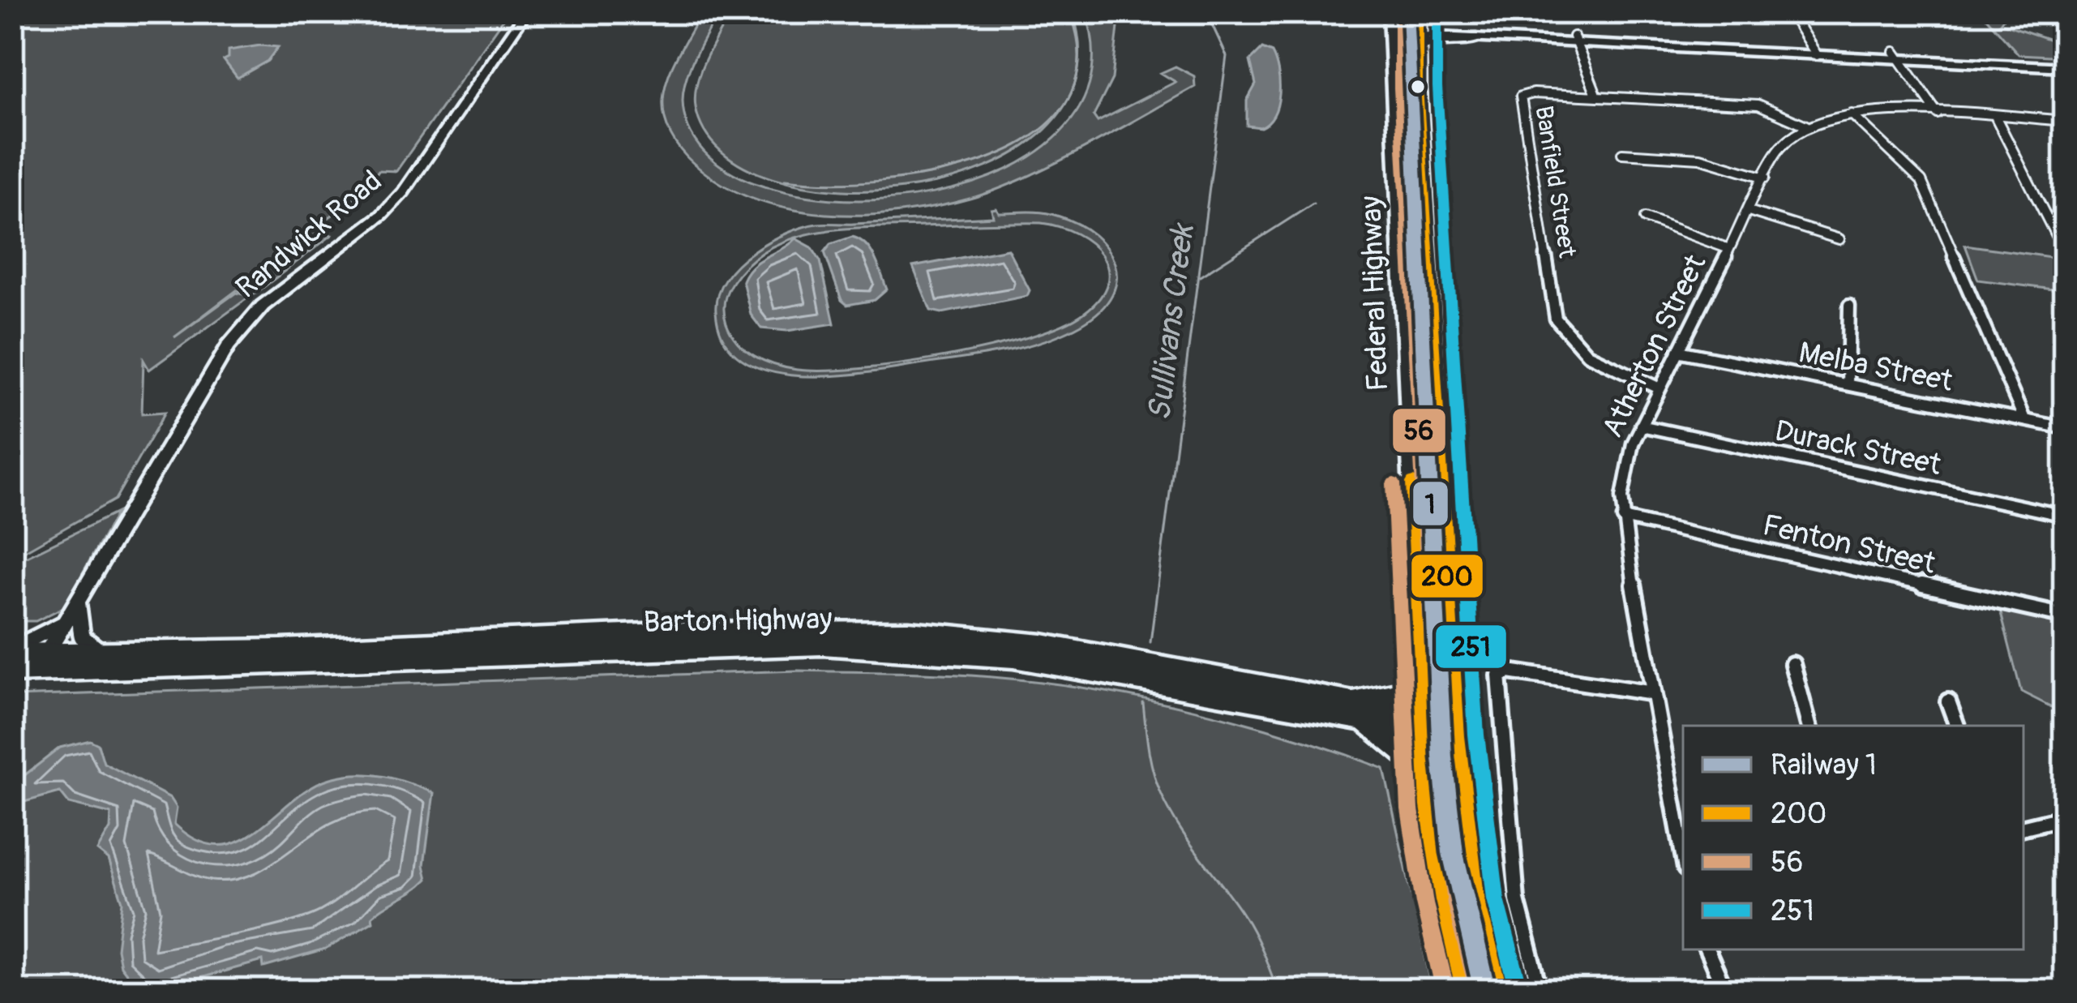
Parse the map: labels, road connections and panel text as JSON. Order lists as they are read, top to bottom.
{
  "streets": {
    "highway": ["Federal Highway", "Barton Highway"],
    "street": [
      "Banfield Street",
      "Randwick Road",
      "Atherton Street",
      "Melba Street",
      "Durack Street",
      "Fenton Street"
    ]
  },
  "crossings": [
    ["Banfield Street", "Atherton Street"],
    ["Randwick Road", "Barton Highway"],
    ["Federal Highway", "Barton Highway"],
    ["Atherton Street", "Melba Street"],
    ["Atherton Street", "Durack Street"],
    ["Atherton Street", "Fenton Street"]
  ],
  "water": ["Sullivans Creek"],
  "lines": [
    "rail line 1",
    "transit line 200",
    "transit line 56",
    "transit line 251"
  ],
  "legend": [
    "Railway 1",
    "200",
    "56",
    "251"
  ]
}
